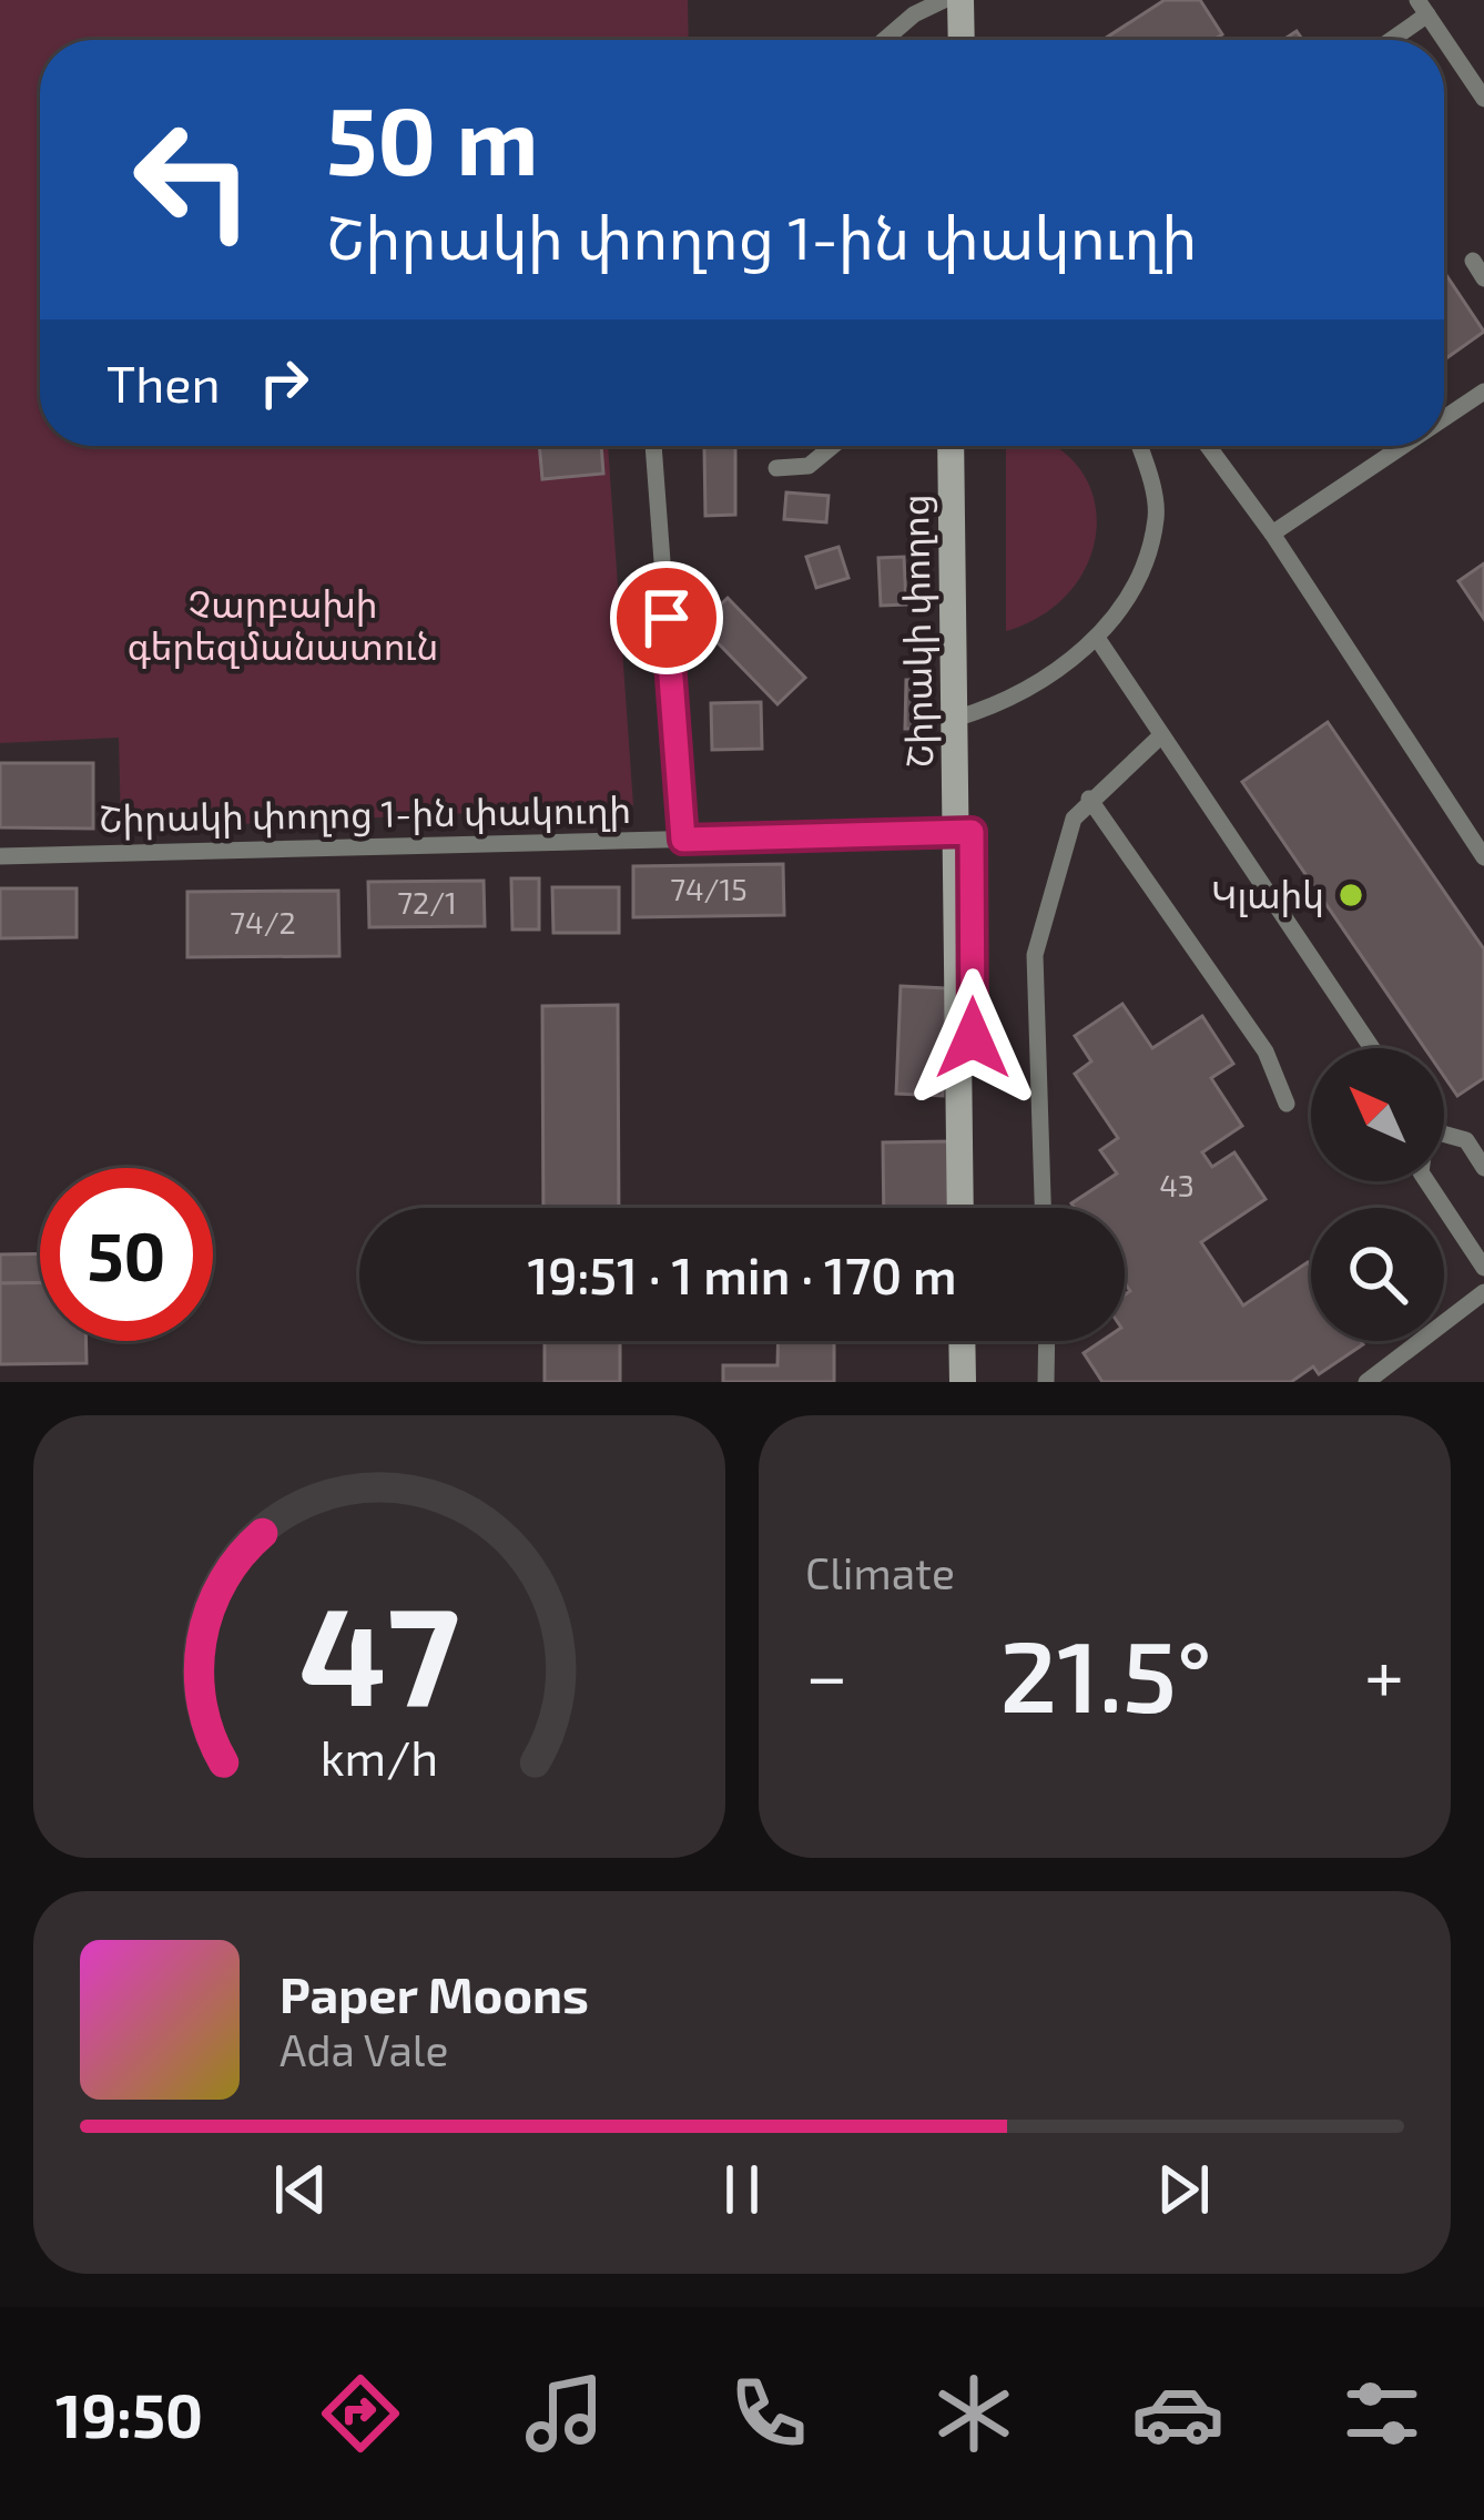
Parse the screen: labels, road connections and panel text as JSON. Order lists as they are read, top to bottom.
{
  "streets": {
    "main road": ["Շիրակի փողոց"],
    "lane": ["Շիրակի փողոց 1-ին փակուղի"]
  },
  "crossings": [
    ["Շիրակի փողոց", "Շիրակի փողոց 1-ին փակուղի"]
  ],
  "parks": ["Չարբախի գերեզմանատուն"],
  "places": ["Կլաիկ"],
  "house_numbers": [
    "74/15",
    "72/1",
    "74/2",
    "43"
  ],
  "north": "top left",
  "page": {
    "turn": ["50 m", "Շիրակի փողոց 1-ին փակուղի"],
    "then": "Then",
    "limit": "50",
    "trip": "19:51 · 1 min · 170 m",
    "tile": "Climate",
    "heat": ["−", "21.5°", "+"],
    "song": ["Paper Moons", "Ada Vale"],
    "tabs": "19:50",
    "gauge": ["47", "km/h"]
  }
}
